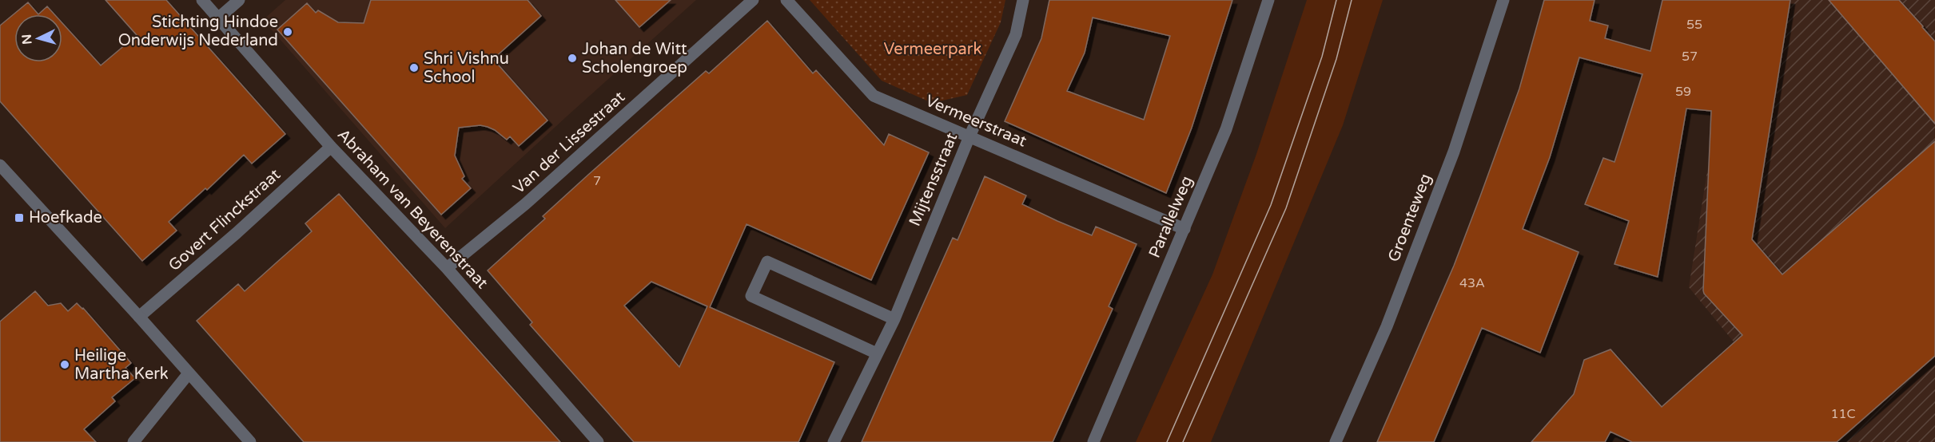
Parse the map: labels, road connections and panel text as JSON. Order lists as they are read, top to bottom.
{
  "streets": {
    "street": [
      "Vermeerstraat",
      "Van der Lissestraat",
      "Mijtensstraat",
      "Abraham van Beyerenstraat",
      "Parallelweg",
      "Groenteweg",
      "Govert Flinckstraat"
    ]
  },
  "crossings": [
    ["Vermeerstraat", "Mijtensstraat"],
    ["Vermeerstraat", "Parallelweg"],
    ["Van der Lissestraat", "Abraham van Beyerenstraat"],
    ["Abraham van Beyerenstraat", "Govert Flinckstraat"]
  ],
  "parks": ["Vermeerpark"],
  "places": {
    "other": [
      "Stichting Hindoe Onderwijs Nederland",
      "Johan de Witt Scholengroep",
      "Shri Vishnu School",
      "Heilige Martha Kerk"
    ],
    "transit": ["Hoefkade"]
  },
  "house_numbers": [
    "55",
    "57",
    "59",
    "7",
    "43A",
    "11C"
  ],
  "north": "left"
}
